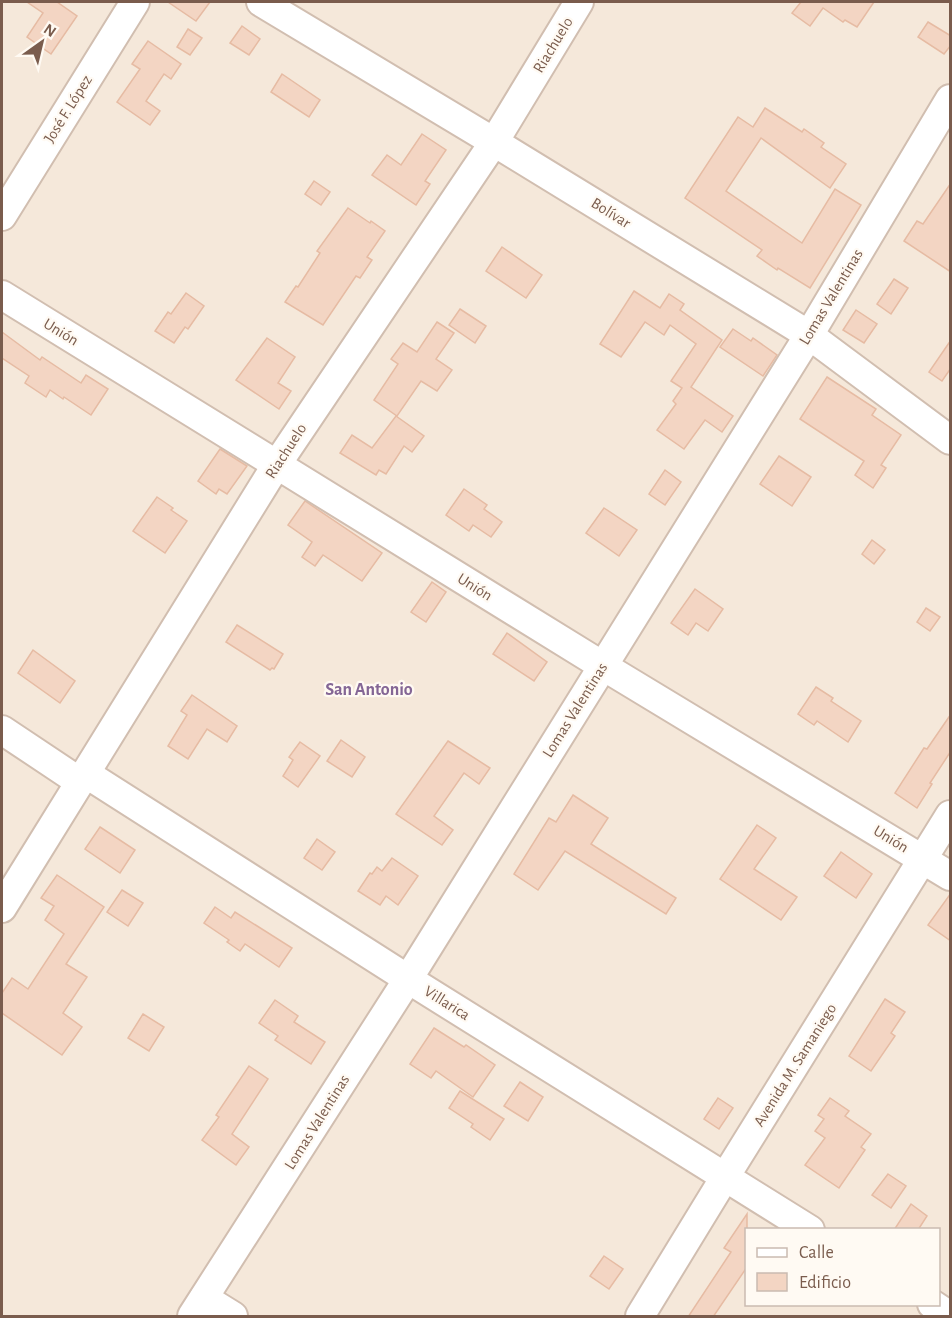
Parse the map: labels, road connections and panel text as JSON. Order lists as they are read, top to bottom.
{
  "streets": {
    "street": [
      "Riachuelo",
      "José F. López",
      "Bolívar",
      "Lomas Valentinas",
      "Unión",
      "Villarica",
      "Avenida M. Samaniego"
    ]
  },
  "crossings": [
    ["Riachuelo", "Bolívar"],
    ["Riachuelo", "Unión"],
    ["Riachuelo", "Villarica"],
    ["Bolívar", "Lomas Valentinas"],
    ["Lomas Valentinas", "Unión"],
    ["Lomas Valentinas", "Villarica"],
    ["Unión", "Avenida M. Samaniego"],
    ["Villarica", "Avenida M. Samaniego"]
  ],
  "districts": ["San Antonio"],
  "legend": ["Calle", "Edificio"],
  "north": "top right"
}
